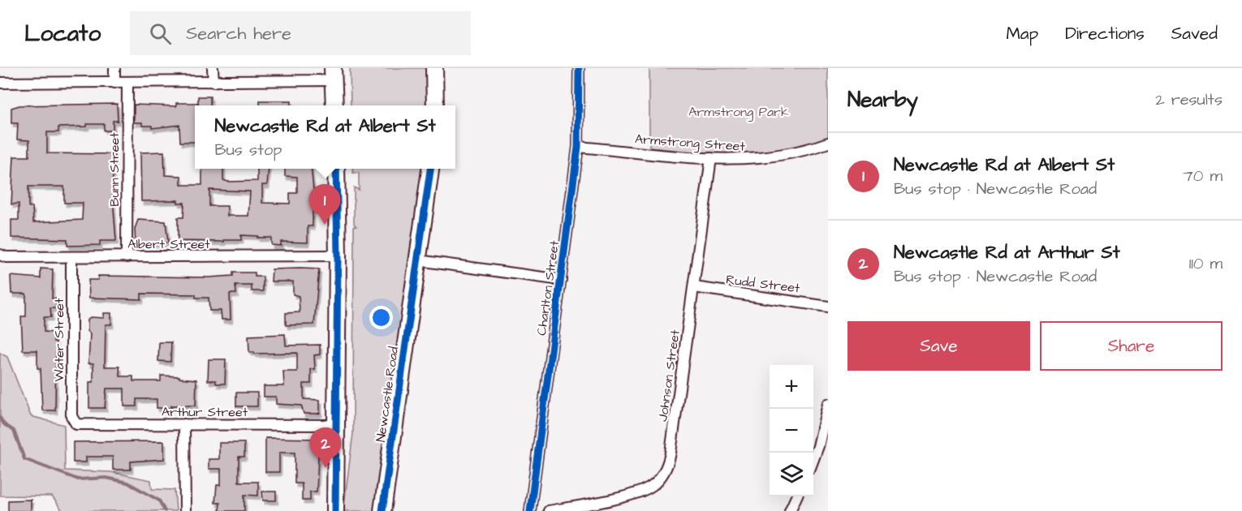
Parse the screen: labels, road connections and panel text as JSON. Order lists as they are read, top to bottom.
{
  "streets": {
    "highway": ["Newcastle Road"],
    "street": [
      "Armstrong Street",
      "Bunn Street",
      "Albert Street",
      "Rudd Street",
      "Charlton Street",
      "Water Street",
      "Johnson Street",
      "Arthur Street"
    ]
  },
  "crossings": [
    ["Armstrong Street", "Charlton Street"],
    ["Armstrong Street", "Johnson Street"],
    ["Bunn Street", "Albert Street"],
    ["Albert Street", "Water Street"],
    ["Rudd Street", "Johnson Street"],
    ["Water Street", "Arthur Street"]
  ],
  "parks": ["Armstrong Park"],
  "page": {
    "header": "Locato",
    "search": "Search here",
    "nav": ["Map", "Directions", "Saved"],
    "heading": ["Nearby", "2 results"],
    "popup": ["Newcastle Rd at Albert St", "Bus stop"],
    "list": [
      {
        "mark": "1",
        "name": "Newcastle Rd at Albert St",
        "note": "Bus stop · Newcastle Road",
        "value": "70 m"
      },
      {
        "mark": "2",
        "name": "Newcastle Rd at Arthur St",
        "note": "Bus stop · Newcastle Road",
        "value": "110 m"
      }
    ],
    "pins": ["1", "2"],
    "buttons": ["Save", "Share"],
    "map_buttons": ["+", "−"]
  }
}
